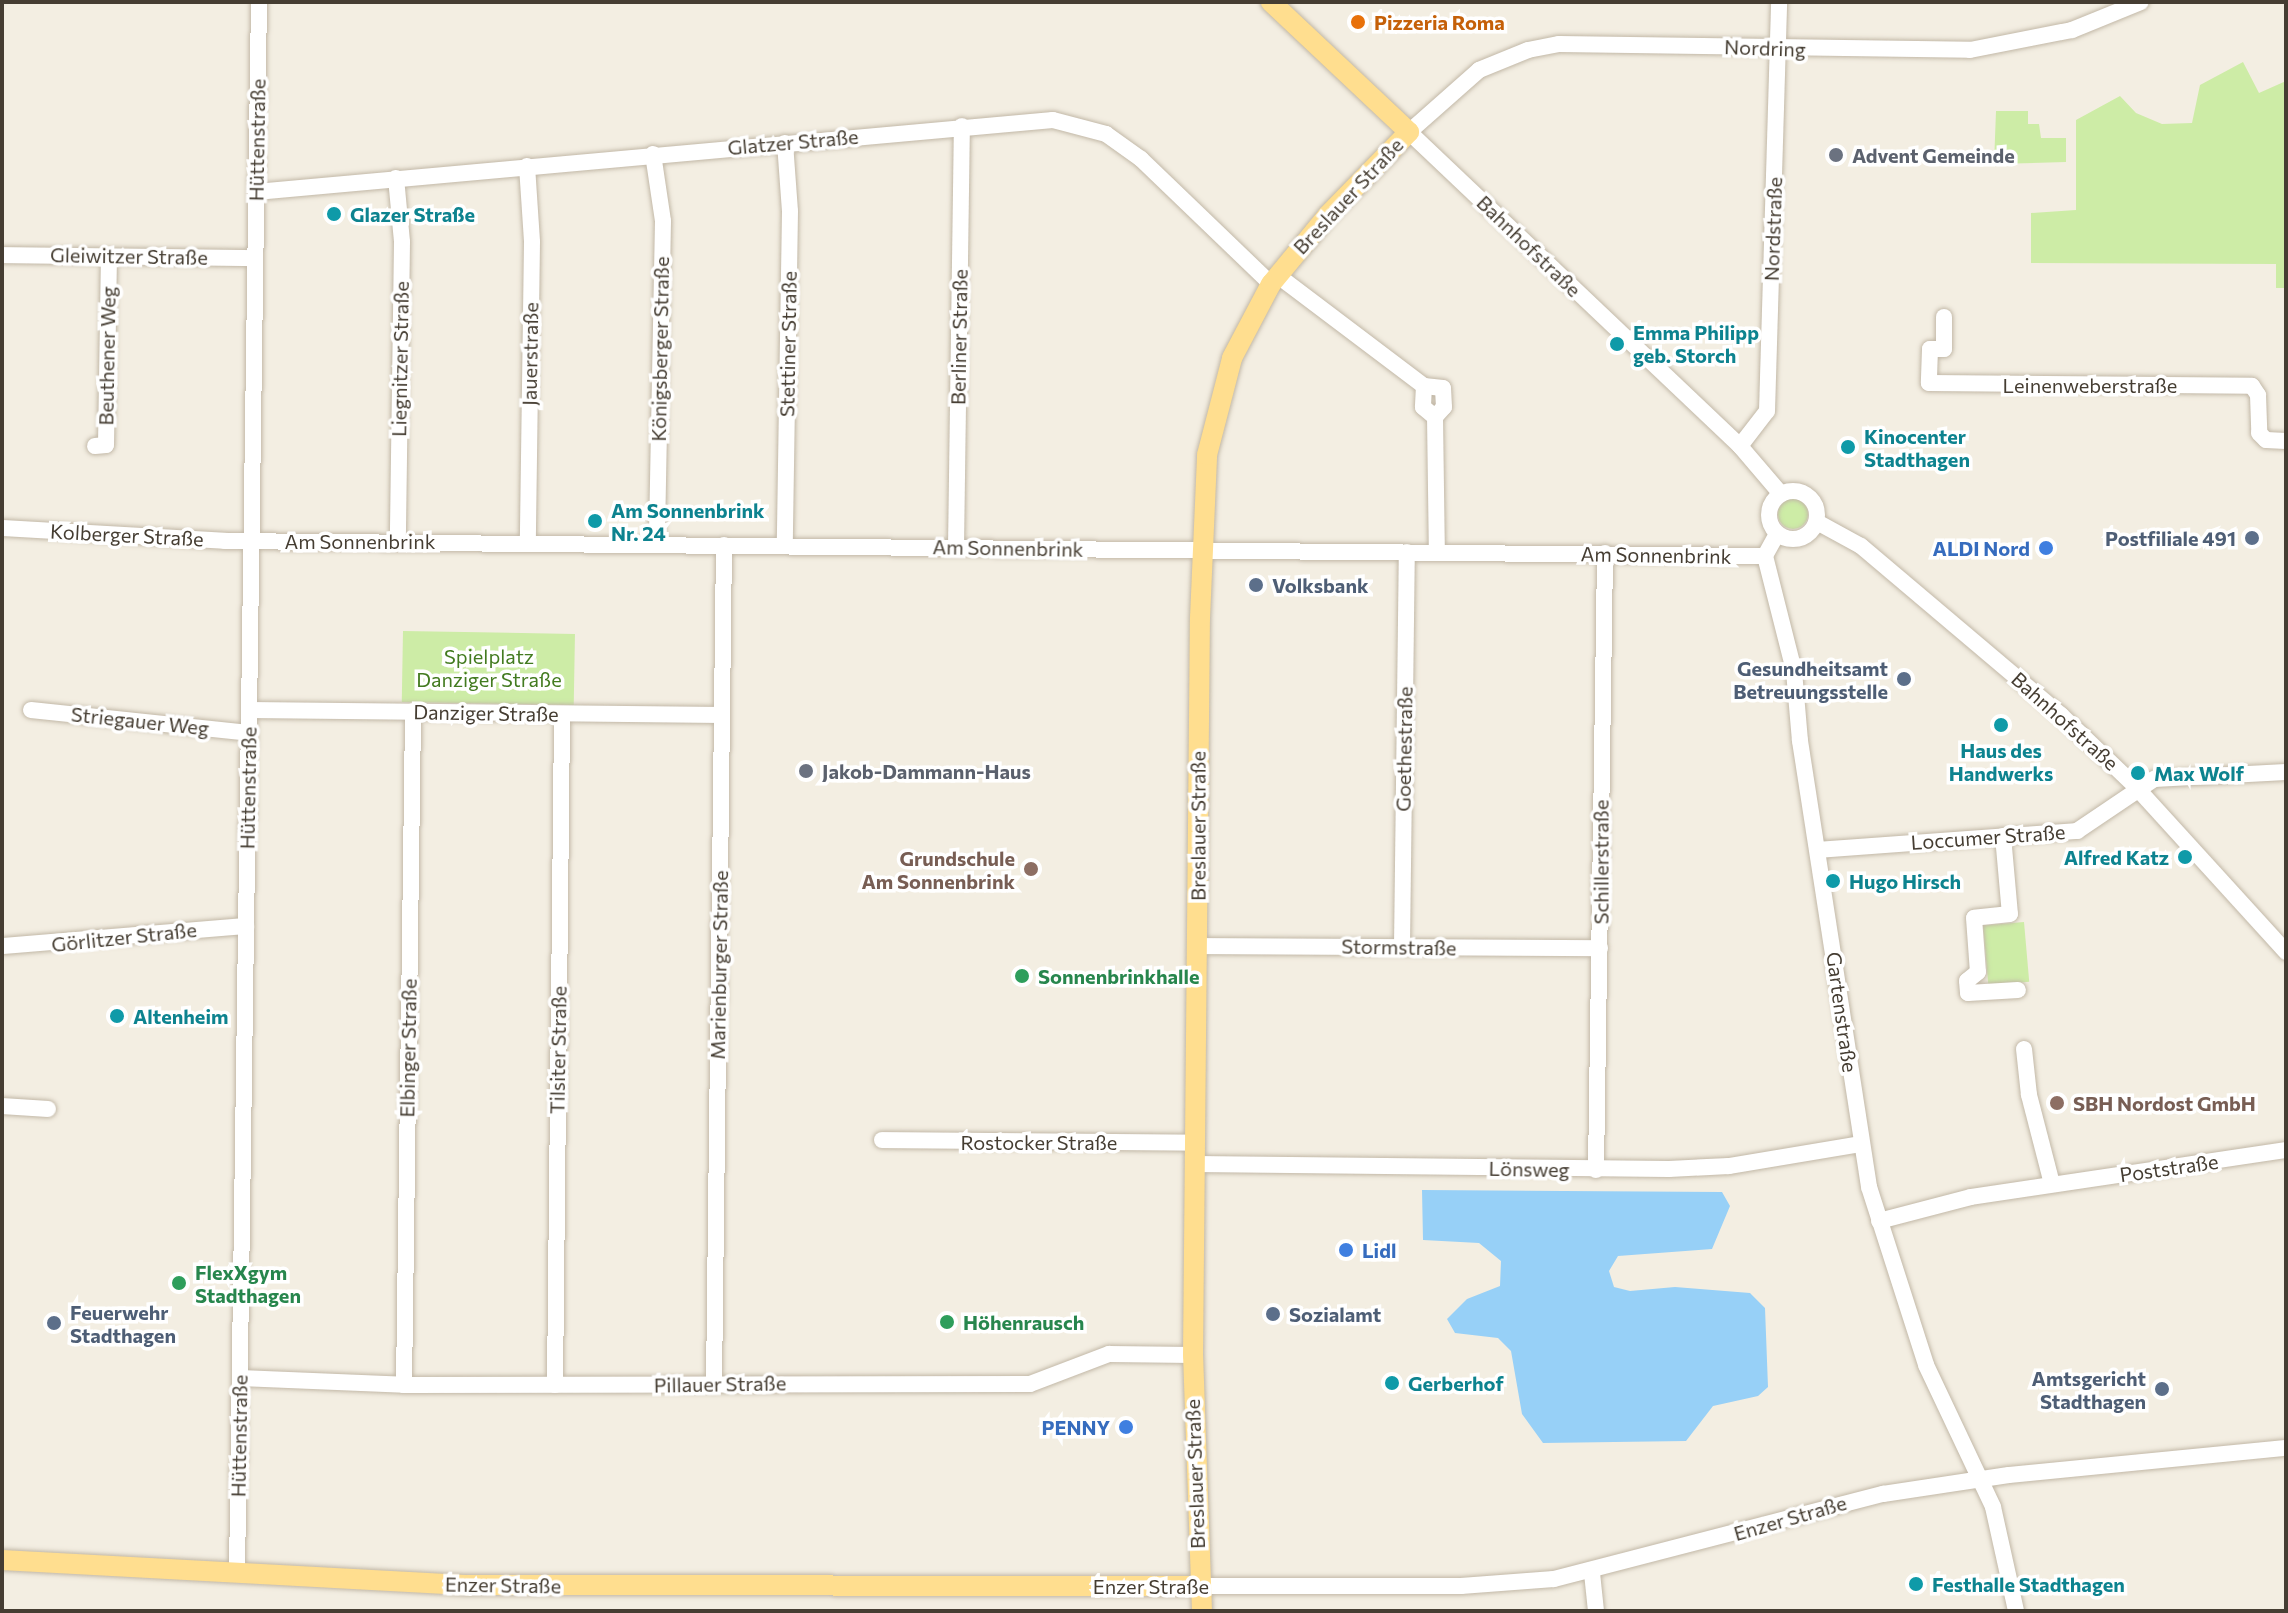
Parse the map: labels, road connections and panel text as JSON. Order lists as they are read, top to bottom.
{
  "streets": {
    "main road": ["Breslauer Straße", "Bahnhofstraße", "Enzer Straße"],
    "street": [
      "Nordring",
      "Hüttenstraße",
      "Glatzer Straße",
      "Nordstraße",
      "Gleiwitzer Straße",
      "Berliner Straße",
      "Stettiner Straße",
      "Königsberger Straße",
      "Jauerstraße",
      "Beuthener Weg",
      "Liegnitzer Straße",
      "Leinenweberstraße",
      "Kolberger Straße",
      "Am Sonnenbrink",
      "Danziger Straße",
      "Striegauer Weg",
      "Goethestraße",
      "Loccumer Straße",
      "Schillerstraße",
      "Görlitzer Straße",
      "Stormstraße",
      "Marienburger Straße",
      "Gartenstraße",
      "Elbinger Straße",
      "Tilsiter Straße",
      "Rostocker Straße",
      "Poststraße",
      "Lönsweg",
      "Pillauer Straße"
    ]
  },
  "crossings": [
    ["Nordring", "Breslauer Straße"],
    ["Nordring", "Nordstraße"],
    ["Nordring", "Bahnhofstraße"],
    ["Hüttenstraße", "Glatzer Straße"],
    ["Hüttenstraße", "Gleiwitzer Straße"],
    ["Hüttenstraße", "Kolberger Straße"],
    ["Hüttenstraße", "Am Sonnenbrink"],
    ["Hüttenstraße", "Danziger Straße"],
    ["Hüttenstraße", "Striegauer Weg"],
    ["Hüttenstraße", "Görlitzer Straße"],
    ["Hüttenstraße", "Pillauer Straße"],
    ["Hüttenstraße", "Enzer Straße"],
    ["Glatzer Straße", "Breslauer Straße"],
    ["Glatzer Straße", "Berliner Straße"],
    ["Glatzer Straße", "Stettiner Straße"],
    ["Glatzer Straße", "Königsberger Straße"],
    ["Glatzer Straße", "Jauerstraße"],
    ["Glatzer Straße", "Liegnitzer Straße"],
    ["Glatzer Straße", "Am Sonnenbrink"],
    ["Breslauer Straße", "Bahnhofstraße"],
    ["Breslauer Straße", "Am Sonnenbrink"],
    ["Breslauer Straße", "Stormstraße"],
    ["Breslauer Straße", "Rostocker Straße"],
    ["Breslauer Straße", "Lönsweg"],
    ["Breslauer Straße", "Pillauer Straße"],
    ["Breslauer Straße", "Enzer Straße"],
    ["Nordstraße", "Bahnhofstraße"],
    ["Bahnhofstraße", "Loccumer Straße"],
    ["Gleiwitzer Straße", "Beuthener Weg"],
    ["Berliner Straße", "Am Sonnenbrink"],
    ["Stettiner Straße", "Am Sonnenbrink"],
    ["Königsberger Straße", "Am Sonnenbrink"],
    ["Jauerstraße", "Am Sonnenbrink"],
    ["Liegnitzer Straße", "Am Sonnenbrink"],
    ["Kolberger Straße", "Am Sonnenbrink"],
    ["Am Sonnenbrink", "Goethestraße"],
    ["Am Sonnenbrink", "Schillerstraße"],
    ["Am Sonnenbrink", "Marienburger Straße"],
    ["Am Sonnenbrink", "Gartenstraße"],
    ["Danziger Straße", "Marienburger Straße"],
    ["Danziger Straße", "Elbinger Straße"],
    ["Danziger Straße", "Tilsiter Straße"],
    ["Goethestraße", "Stormstraße"],
    ["Loccumer Straße", "Gartenstraße"],
    ["Schillerstraße", "Stormstraße"],
    ["Schillerstraße", "Lönsweg"],
    ["Marienburger Straße", "Pillauer Straße"],
    ["Gartenstraße", "Poststraße"],
    ["Gartenstraße", "Lönsweg"],
    ["Gartenstraße", "Enzer Straße"],
    ["Elbinger Straße", "Pillauer Straße"],
    ["Tilsiter Straße", "Pillauer Straße"]
  ],
  "parks": ["Spielplatz Danziger Straße"],
  "places": [
    "Pizzeria Roma",
    "Advent Gemeinde",
    "Glazer Straße",
    "Emma Philipp geb. Storch",
    "Kinocenter Stadthagen",
    "Am Sonnenbrink Nr. 24",
    "Postfiliale 491",
    "ALDI Nord",
    "Volksbank",
    "Gesundheitsamt Betreuungsstelle",
    "Haus des Handwerks",
    "Jakob-Dammann-Haus",
    "Max Wolf",
    "Alfred Katz",
    "Grundschule Am Sonnenbrink",
    "Hugo Hirsch",
    "Sonnenbrinkhalle",
    "Altenheim",
    "SBH Nordost GmbH",
    "Lidl",
    "FlexXgym Stadthagen",
    "Sozialamt",
    "Höhenrausch",
    "Feuerwehr Stadthagen",
    "Gerberhof",
    "Amtsgericht Stadthagen",
    "PENNY",
    "Festhalle Stadthagen"
  ]
}
